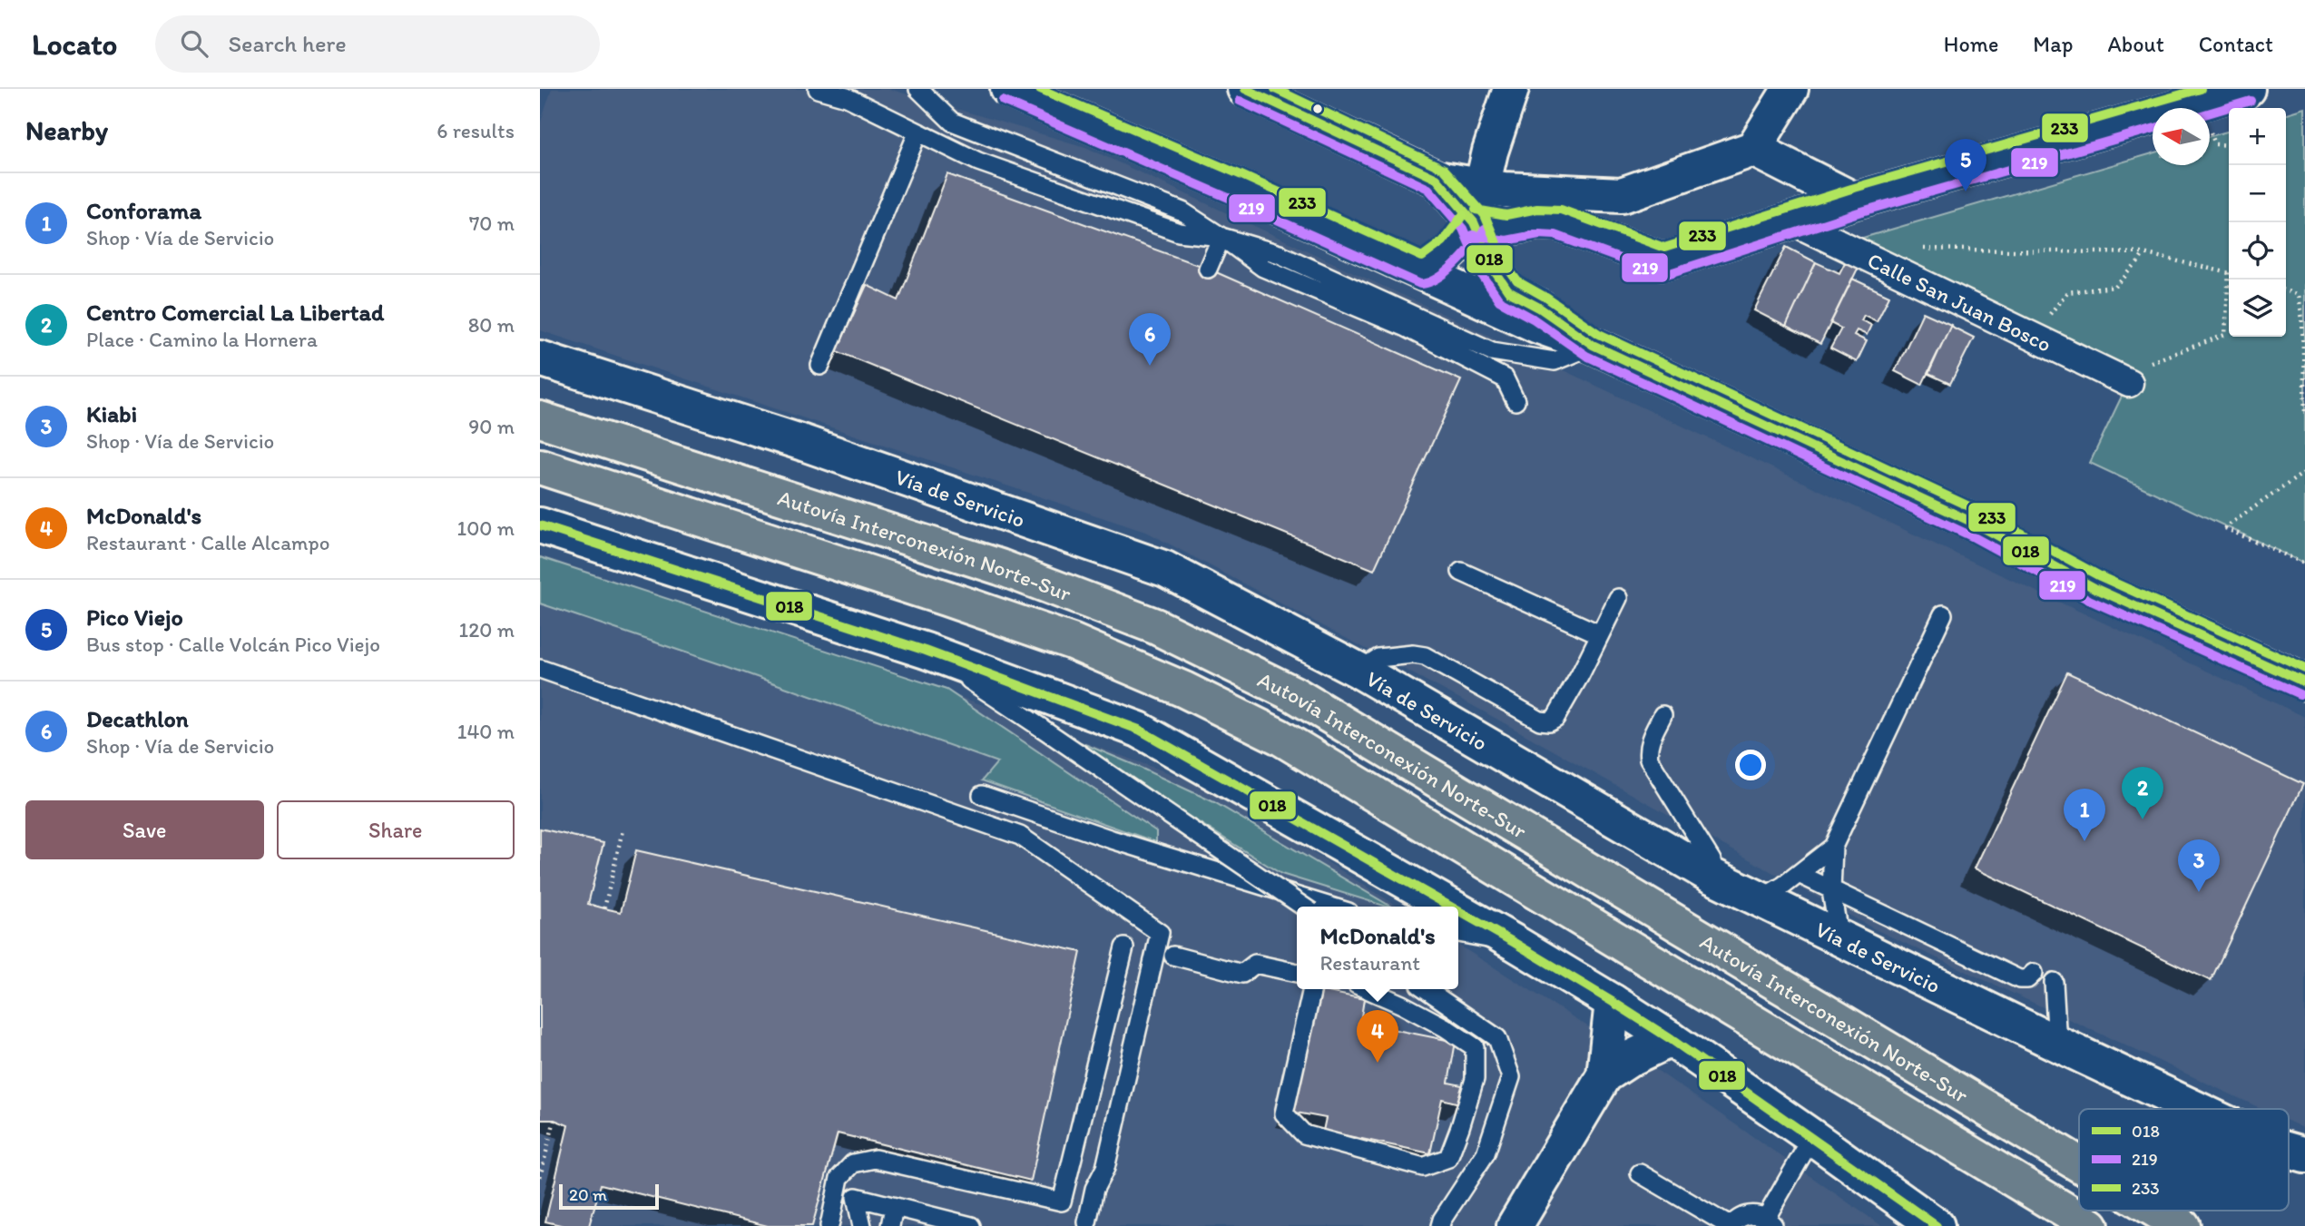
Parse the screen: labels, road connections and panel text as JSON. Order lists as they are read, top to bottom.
{
  "streets": {
    "highway": ["Autovía Interconexión Norte-Sur"],
    "street": ["Calle San Juan Bosco", "Vía de Servicio"]
  },
  "lines": ["transit line 018", "transit line 233", "transit line 219"],
  "legend": ["018", "219", "233"],
  "scale_bar": "20 m",
  "north": "left",
  "page": {
    "header": "Locato",
    "search": "Search here",
    "nav": [
      "Home",
      "Map",
      "About",
      "Contact"
    ],
    "heading": ["Nearby", "6 results"],
    "map_buttons": ["+", "−"],
    "pins": [
      "5",
      "6",
      "2",
      "1",
      "3",
      "4"
    ],
    "list": [
      {
        "mark": "1",
        "name": "Conforama",
        "note": "Shop · Vía de Servicio",
        "value": "70 m"
      },
      {
        "mark": "2",
        "name": "Centro Comercial La Libertad",
        "note": "Place · Camino la Hornera",
        "value": "80 m"
      },
      {
        "mark": "3",
        "name": "Kiabi",
        "note": "Shop · Vía de Servicio",
        "value": "90 m"
      },
      {
        "mark": "4",
        "name": "McDonald's",
        "note": "Restaurant · Calle Alcampo",
        "value": "100 m"
      },
      {
        "mark": "5",
        "name": "Pico Viejo",
        "note": "Bus stop · Calle Volcán Pico Viejo",
        "value": "120 m"
      },
      {
        "mark": "6",
        "name": "Decathlon",
        "note": "Shop · Vía de Servicio",
        "value": "140 m"
      }
    ],
    "buttons": ["Save", "Share"],
    "popup": ["McDonald's", "Restaurant"],
    "scale": "20 m"
  }
}
